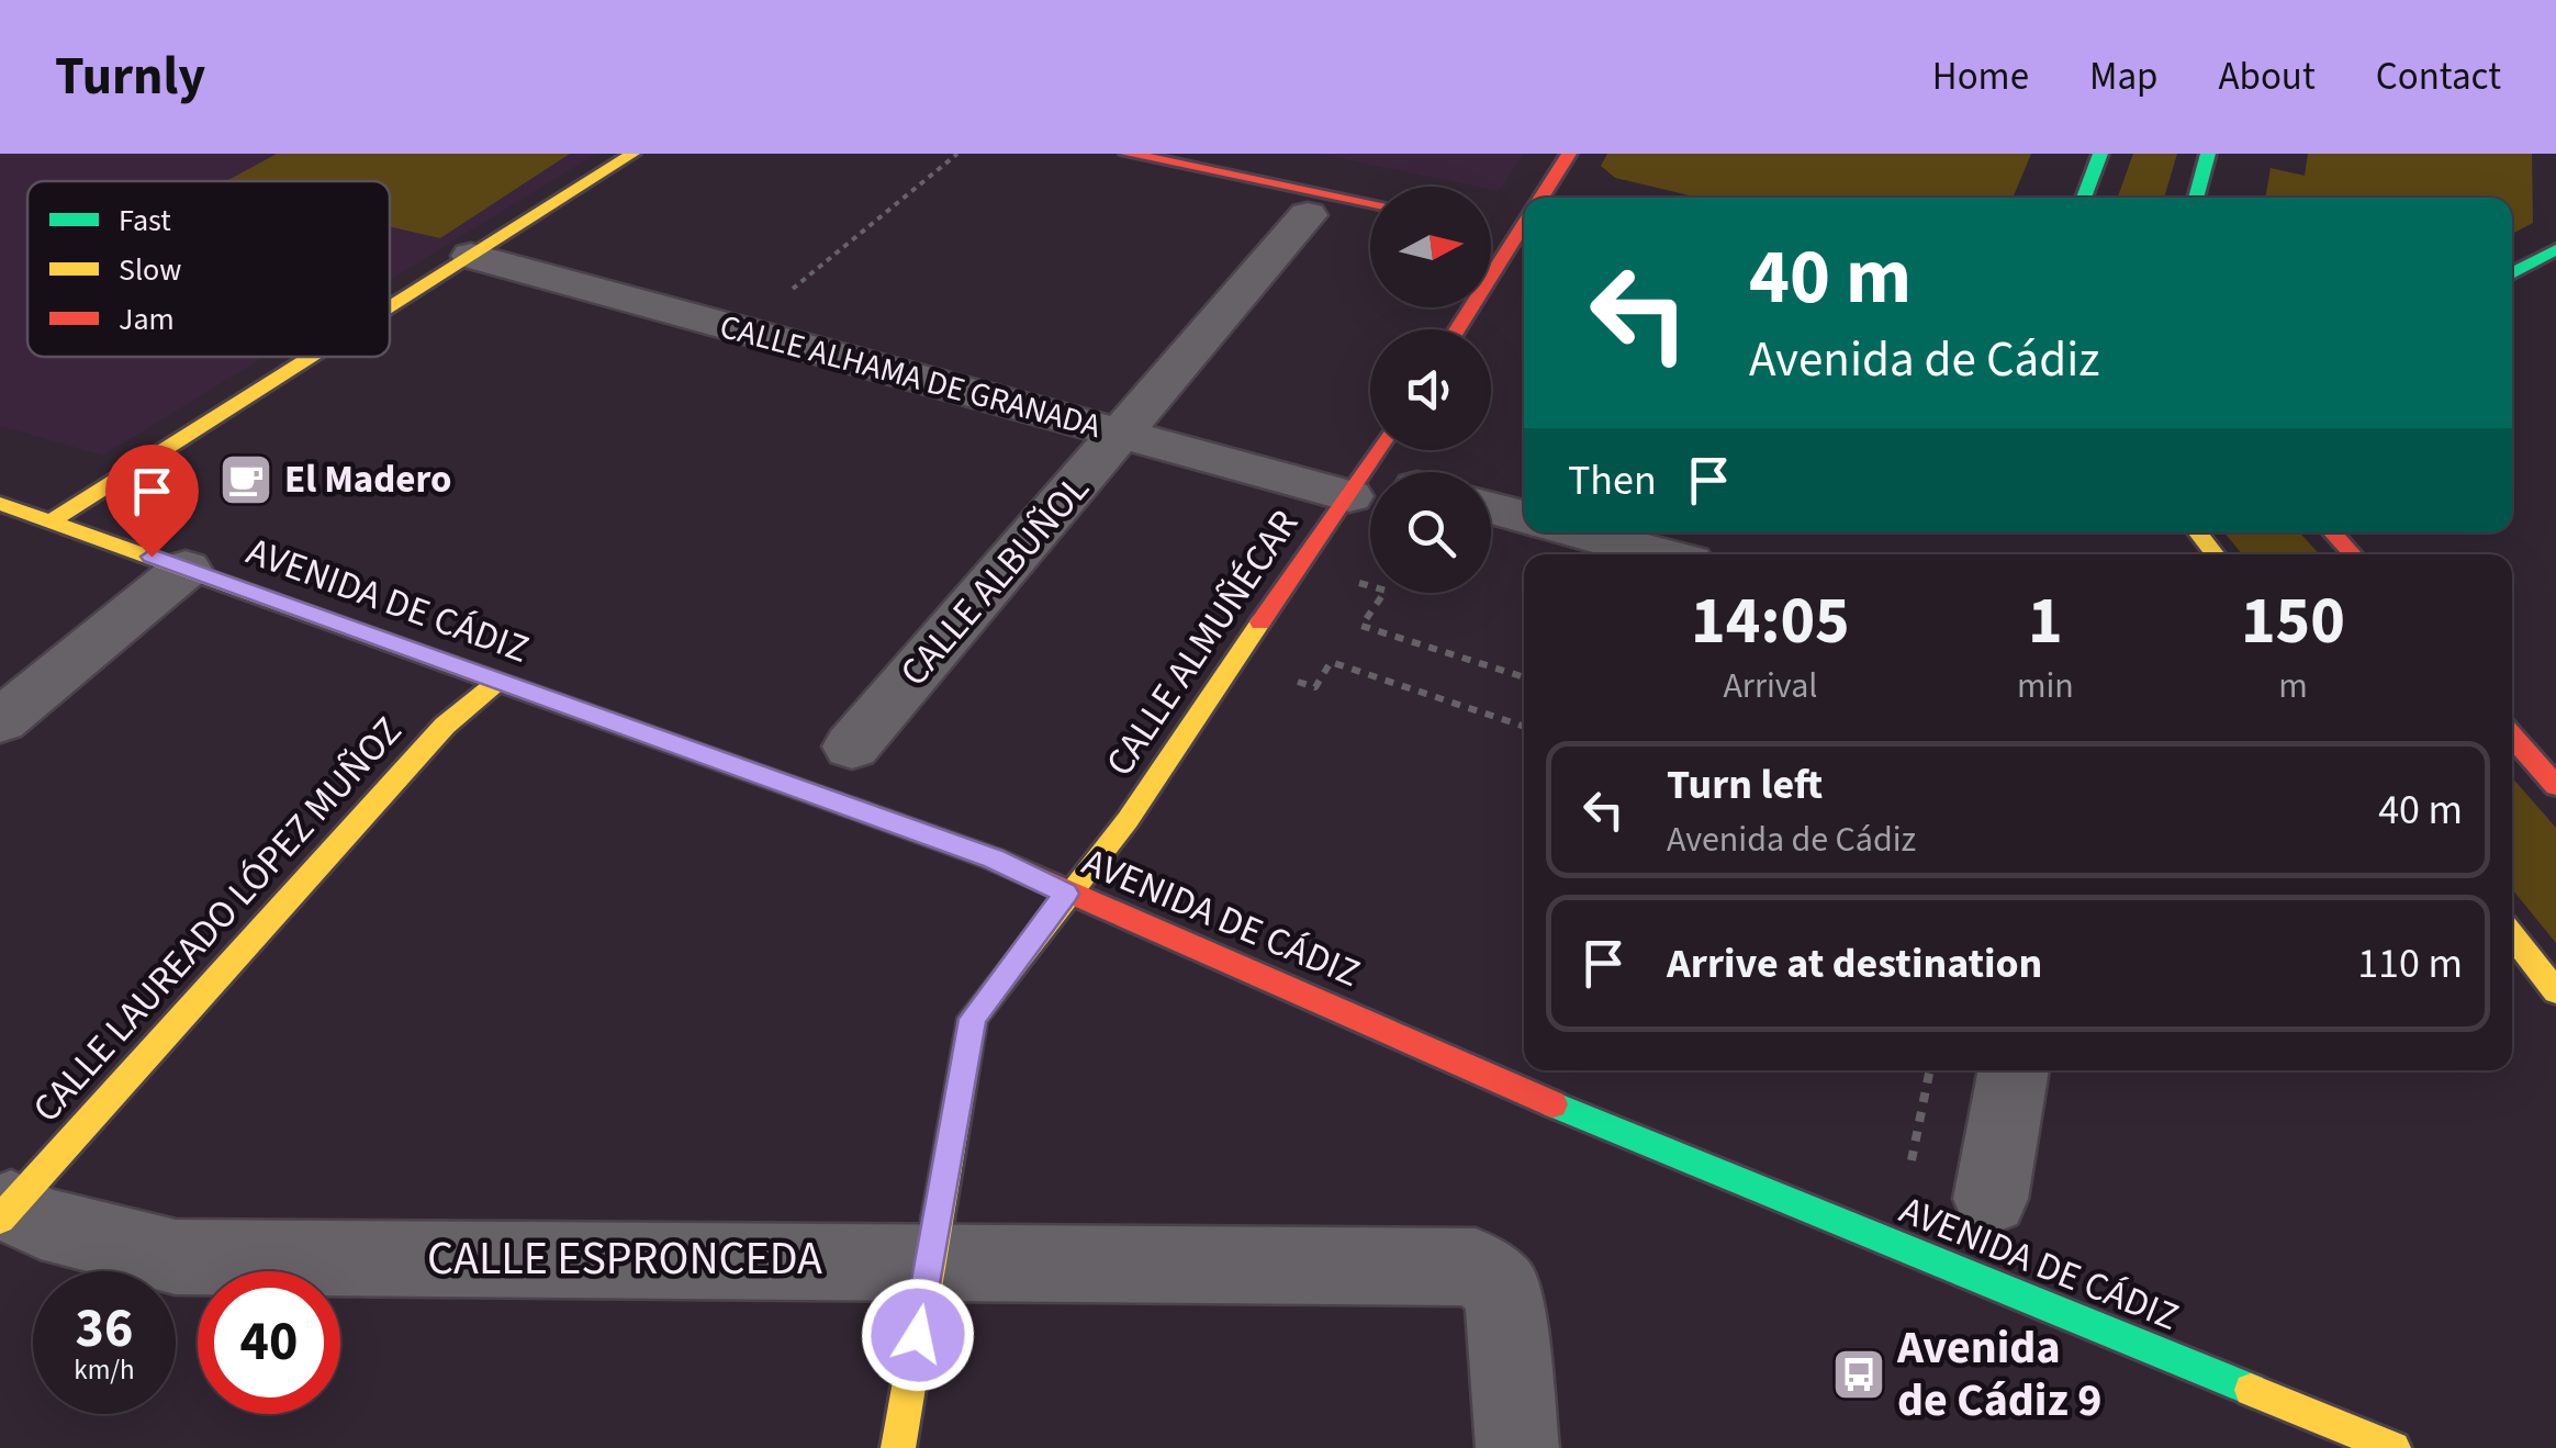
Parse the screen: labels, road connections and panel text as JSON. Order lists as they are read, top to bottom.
{
  "streets": {
    "street": [
      "CALLE ALHAMA DE GRANADA",
      "CALLE ALBUÑOL",
      "AVENIDA DE CÁDIZ",
      "CALLE ALMUÑÉCAR",
      "CALLE LAUREADO LÓPEZ MUÑOZ",
      "CALLE ESPRONCEDA"
    ]
  },
  "crossings": [
    ["CALLE ALHAMA DE GRANADA", "CALLE ALBUÑOL"],
    ["CALLE ALHAMA DE GRANADA", "CALLE ALMUÑÉCAR"],
    ["AVENIDA DE CÁDIZ", "CALLE ALMUÑÉCAR"],
    ["AVENIDA DE CÁDIZ", "CALLE LAUREADO LÓPEZ MUÑOZ"],
    ["CALLE ALMUÑÉCAR", "CALLE ESPRONCEDA"],
    ["CALLE LAUREADO LÓPEZ MUÑOZ", "CALLE ESPRONCEDA"]
  ],
  "places": {
    "cafe": ["El Madero"],
    "bus stop": ["Avenida de Cádiz 9"]
  },
  "legend": ["Fast", "Slow", "Jam"],
  "north": "right",
  "page": {
    "header": "Turnly",
    "nav": [
      "Home",
      "Map",
      "About",
      "Contact"
    ],
    "turn": ["40 m", "Avenida de Cádiz"],
    "then": "Then",
    "eta": [
      "14:05",
      "Arrival",
      "1",
      "min",
      "150",
      "m"
    ],
    "list": [
      {
        "name": "Turn left",
        "note": "Avenida de Cádiz",
        "value": "40 m"
      },
      {
        "name": "Arrive at destination",
        "value": "110 m"
      }
    ],
    "speed": "36 km/h",
    "limit": "40"
  }
}
